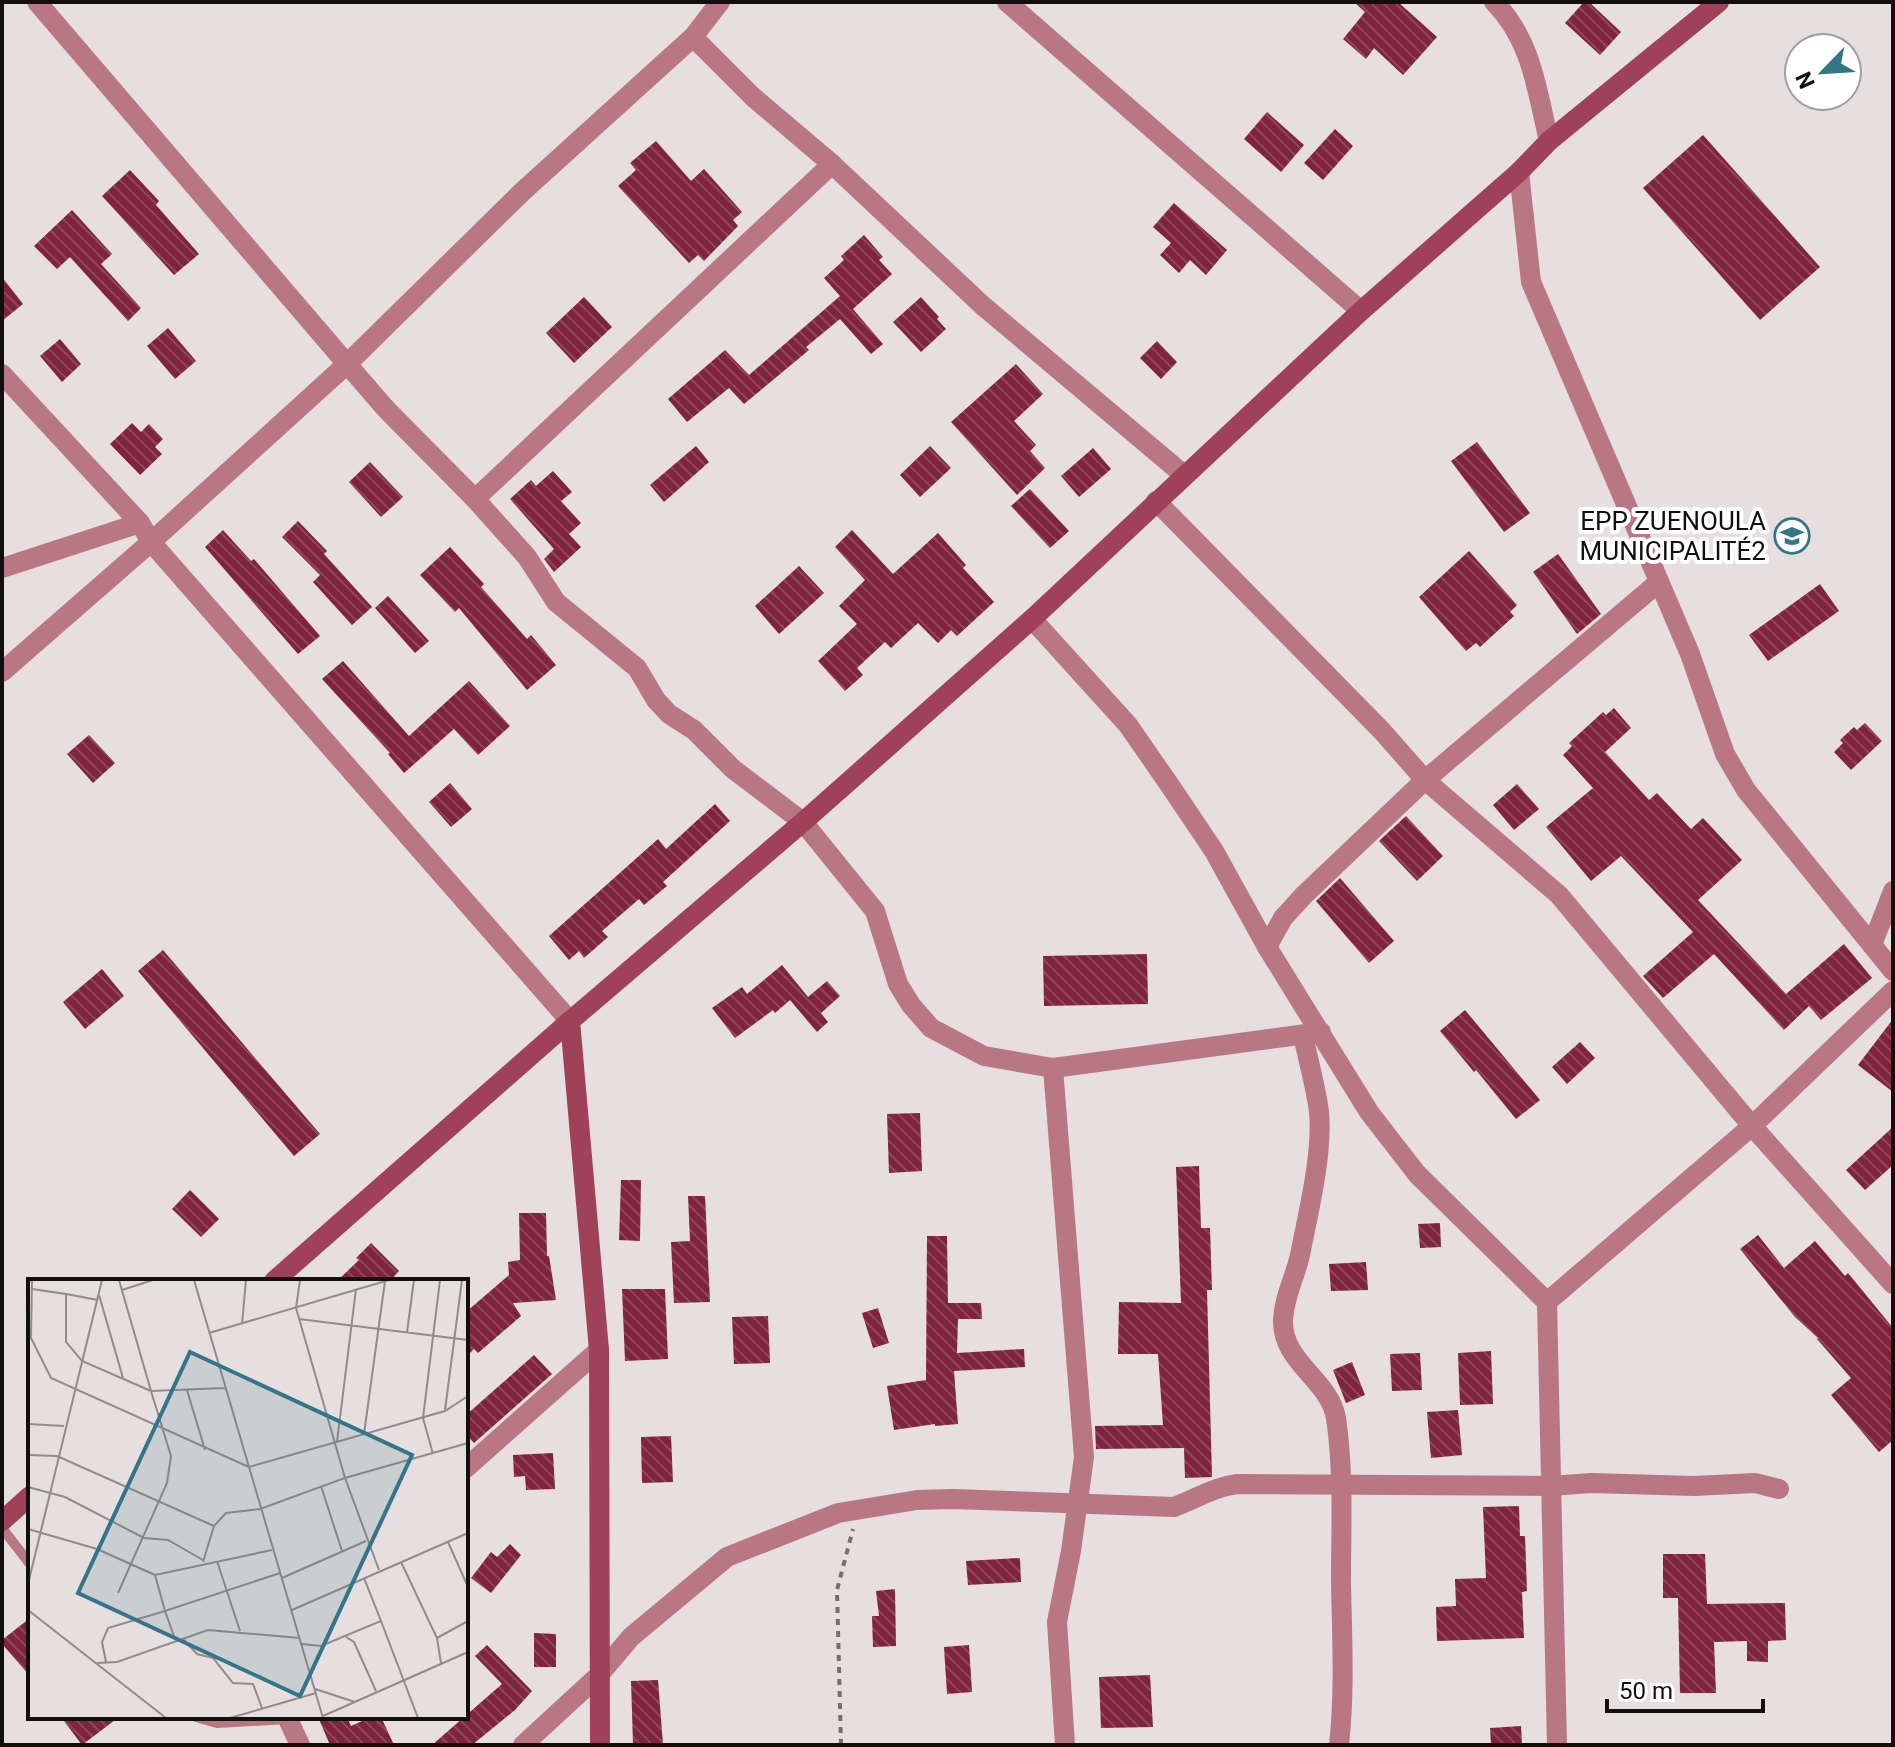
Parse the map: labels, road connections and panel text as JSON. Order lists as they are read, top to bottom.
{
  "places": {
    "school or university": ["EPP ZUENOULA MUNICIPALITÉ2"]
  },
  "scale_bar": "50 m",
  "north": "bottom left"
}
